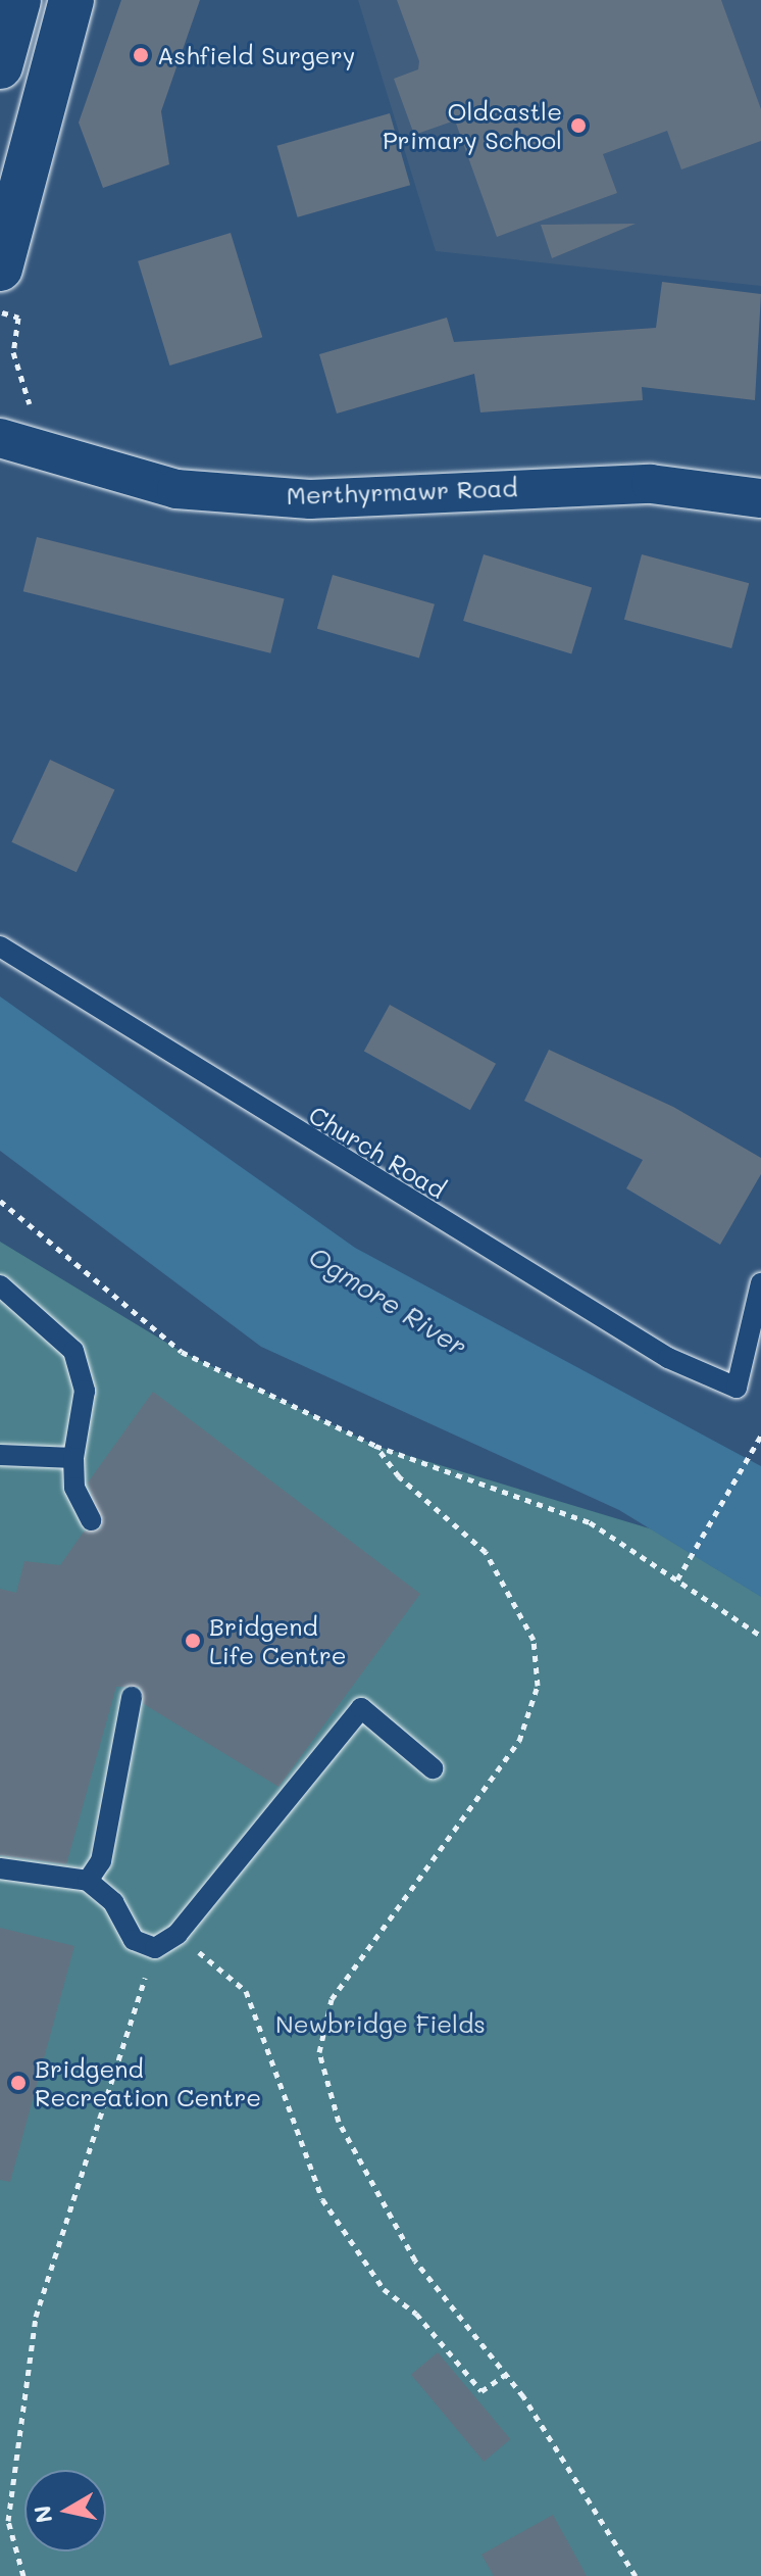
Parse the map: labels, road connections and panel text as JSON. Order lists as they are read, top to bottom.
{
  "streets": {
    "street": ["Merthyrmawr Road"],
    "lane": ["Church Road"]
  },
  "water": ["Ogmore River"],
  "parks": ["Newbridge Fields"],
  "places": [
    "Ashfield Surgery",
    "Oldcastle Primary School",
    "Bridgend Life Centre",
    "Bridgend Recreation Centre"
  ],
  "north": "left"
}
